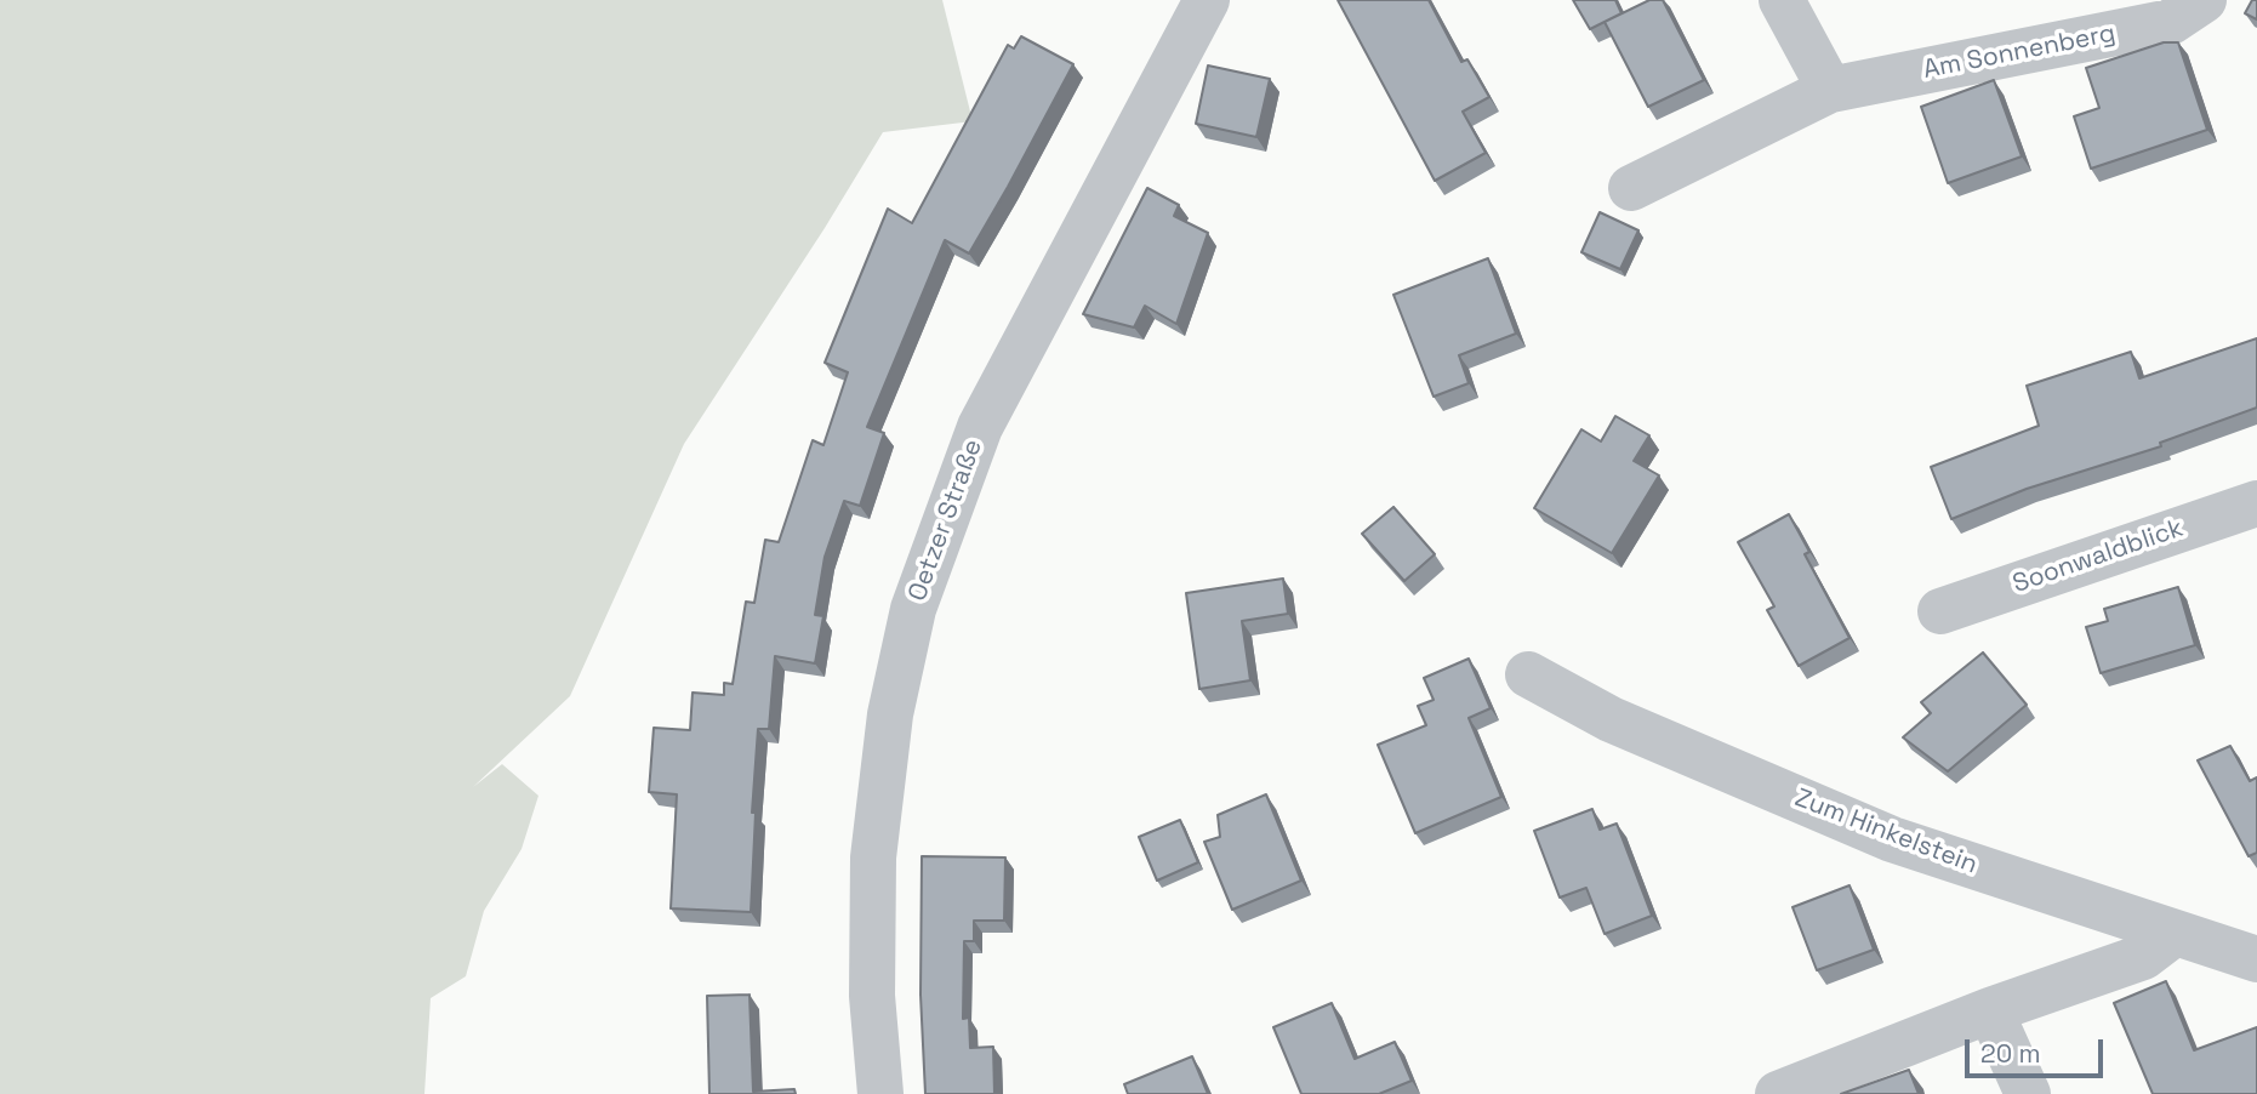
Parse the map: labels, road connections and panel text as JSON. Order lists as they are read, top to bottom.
{
  "streets": {
    "street": [
      "Am Sonnenberg",
      "Oetzer Straße",
      "Soonwaldblick",
      "Zum Hinkelstein"
    ]
  },
  "scale_bar": "20 m"
}
